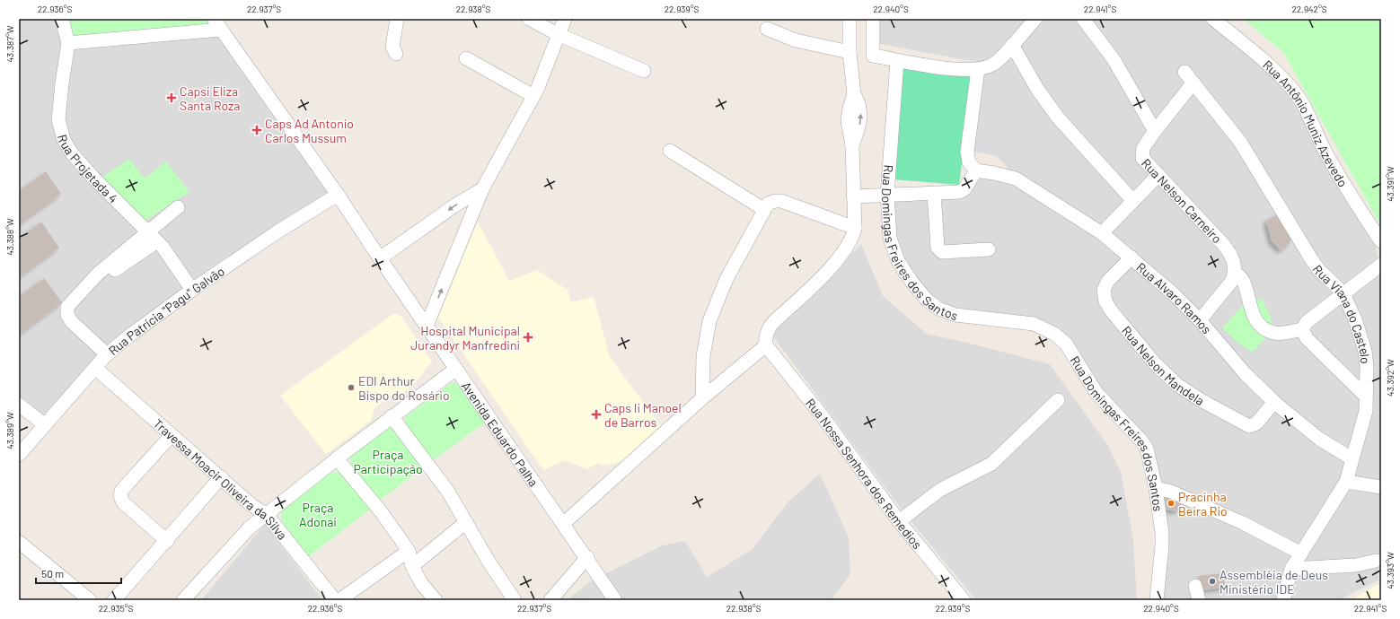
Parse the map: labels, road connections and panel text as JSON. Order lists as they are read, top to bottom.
{
  "streets": {
    "street": [
      "Rua Antônio Muniz Azevedo",
      "Rua Projetada 4",
      "Rua Nelson Carneiro",
      "Rua Domingas Freires dos Santos",
      "Rua Alvaro Ramos",
      "Rua Patrícia \"Pagu\" Galvão",
      "Rua Viana do Castelo",
      "Rua Nelson Mandela",
      "Avenida Eduardo Palha",
      "Rua Nossa Senhora dos Remedios",
      "Travessa Moacir Oliveira da Silva"
    ]
  },
  "crossings": [
    ["Rua Projetada 4", "Rua Patrícia \"Pagu\" Galvão"],
    ["Rua Nelson Carneiro", "Rua Viana do Castelo"],
    ["Rua Alvaro Ramos", "Rua Viana do Castelo"],
    ["Rua Alvaro Ramos", "Rua Nelson Mandela"],
    ["Rua Patrícia \"Pagu\" Galvão", "Avenida Eduardo Palha"],
    ["Rua Patrícia \"Pagu\" Galvão", "Travessa Moacir Oliveira da Silva"]
  ],
  "parks": ["Praça Participação", "Praça Adonai"],
  "places": {
    "health": [
      "Capsi Eliza Santa Roza",
      "Caps Ad Antonio Carlos Mussum",
      "Hospital Municipal Jurandyr Manfredini",
      "Caps Ii Manoel de Barros"
    ],
    "other": ["EDI Arthur Bispo do Rosário", "Pracinha Beira Rio", "Assemblèia de Deus Ministério IDE"]
  },
  "scale_bar": "50 m",
  "coordinates": [
    "22.936°S",
    "22.937°S",
    "22.938°S",
    "22.939°S",
    "22.940°S",
    "22.941°S",
    "22.942°S",
    "43.387°W",
    "43.391°W",
    "43.388°W",
    "43.392°W",
    "43.389°W",
    "43.393°W",
    "22.935°S"
  ]
}
